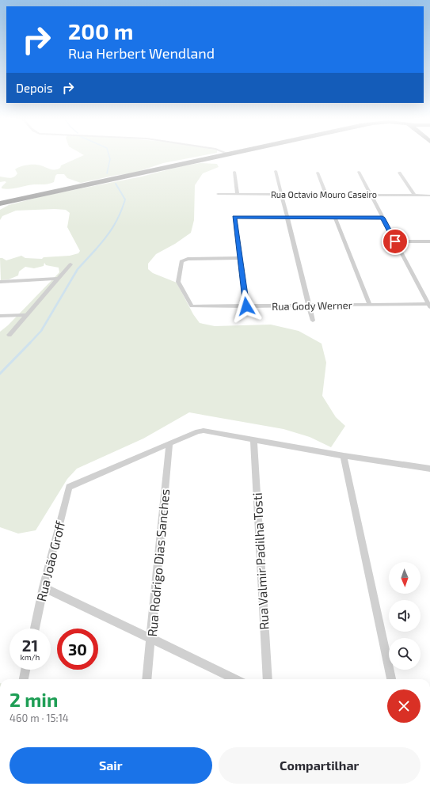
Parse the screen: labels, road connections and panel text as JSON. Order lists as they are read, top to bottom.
{
  "streets": {
    "street": [
      "Rua Octavio Mouro Caseiro",
      "Rua Gody Werner",
      "Rua João Groff",
      "Rua Valmir Padilha Tosti",
      "Rua Rodrigo Dias Sanches"
    ]
  },
  "crossings": [
    ["Rua João Groff", "Rua Rodrigo Dias Sanches"]
  ],
  "north": "bottom",
  "page": {
    "turn": ["200 m", "Rua Herbert Wendland"],
    "then": "Depois",
    "speed": "21 km/h",
    "limit": "30",
    "heading": ["2 min", "460 m · 15:14"],
    "buttons": ["Sair", "Compartilhar"]
  }
}
